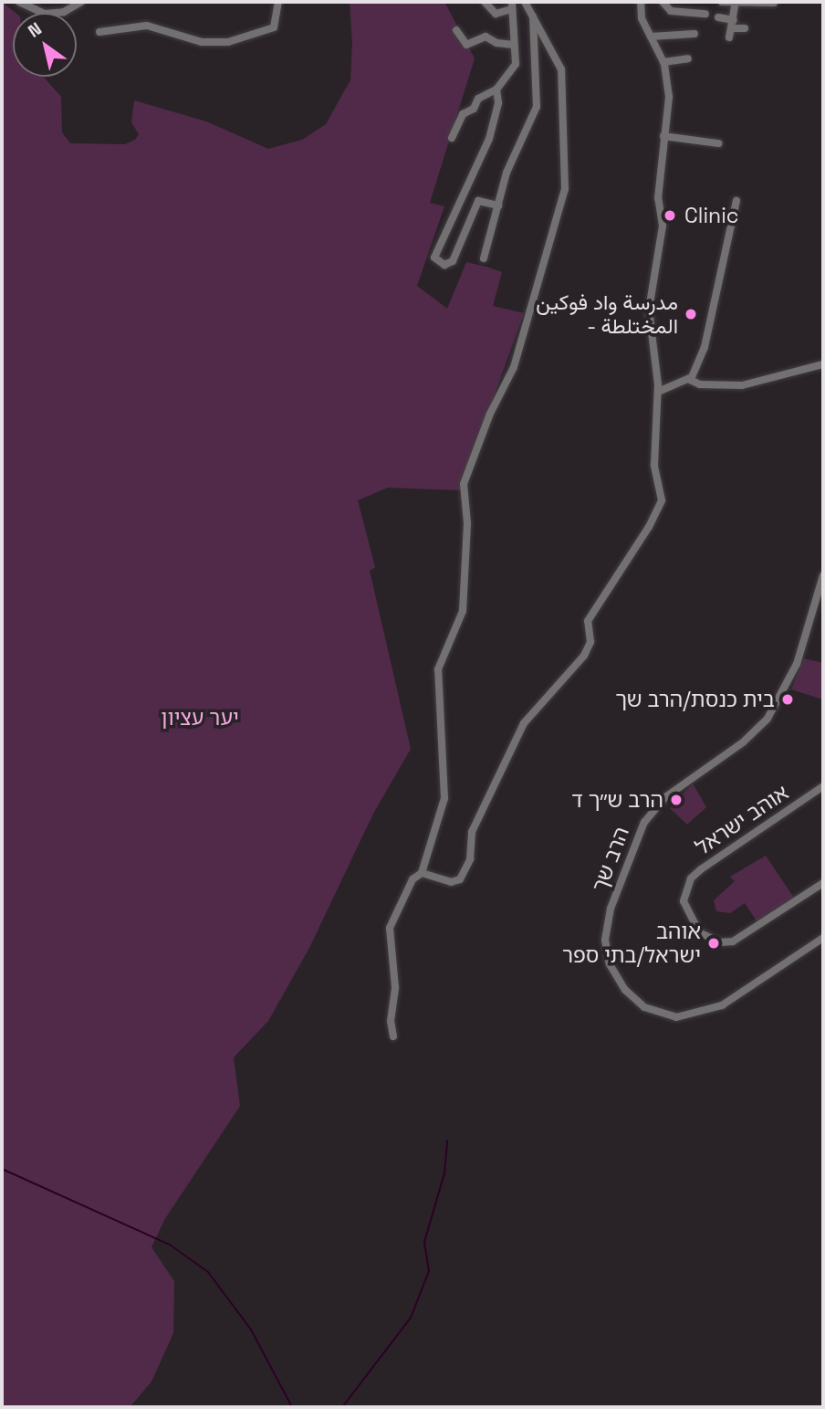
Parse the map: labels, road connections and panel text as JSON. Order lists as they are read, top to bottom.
{
  "streets": {
    "street": ["אוהב ישראל", "הרב שך"]
  },
  "parks": ["יער עציון"],
  "places": [
    "Clinic",
    "مدرسة واد فوكين - المختلطة",
    "בית כנסת/הרב שך",
    "הרב ש״ך ד",
    "אוהב ישראל/בתי ספר"
  ],
  "north": "top left"
}
